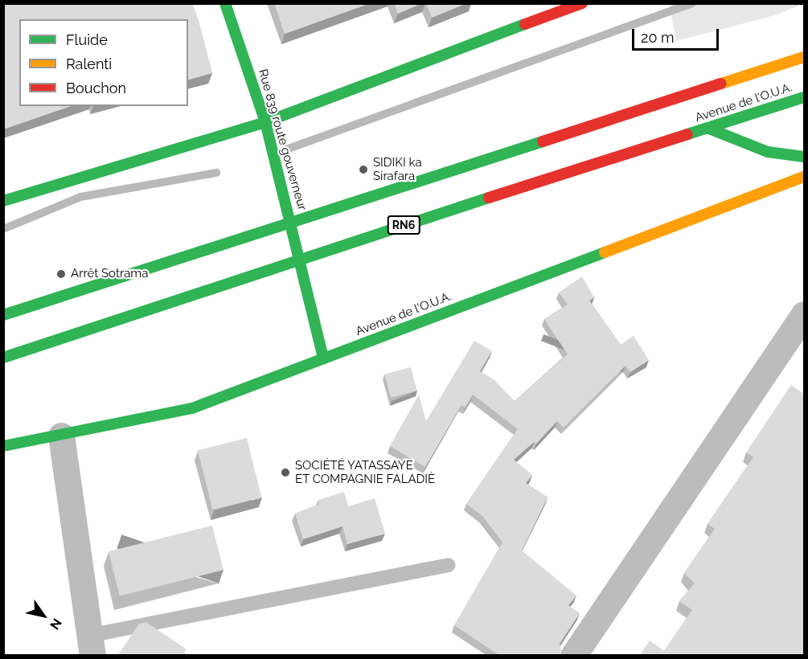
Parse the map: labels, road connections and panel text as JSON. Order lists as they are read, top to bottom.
{
  "streets": {
    "main road": ["Avenue de l'O.U.A.", "Rue 839 route gouverneur", "RN6"]
  },
  "crossings": [
    ["Avenue de l'O.U.A.", "Rue 839 route gouverneur"]
  ],
  "places": ["SIDIKI ka Sirafara", "Arrêt Sotrama", "SOCIÉTÉ YATASSAYE ET COMPAGNIE FALADIÈ"],
  "legend": ["Fluide", "Ralenti", "Bouchon"],
  "scale_bar": "20 m",
  "north": "bottom right"
}
